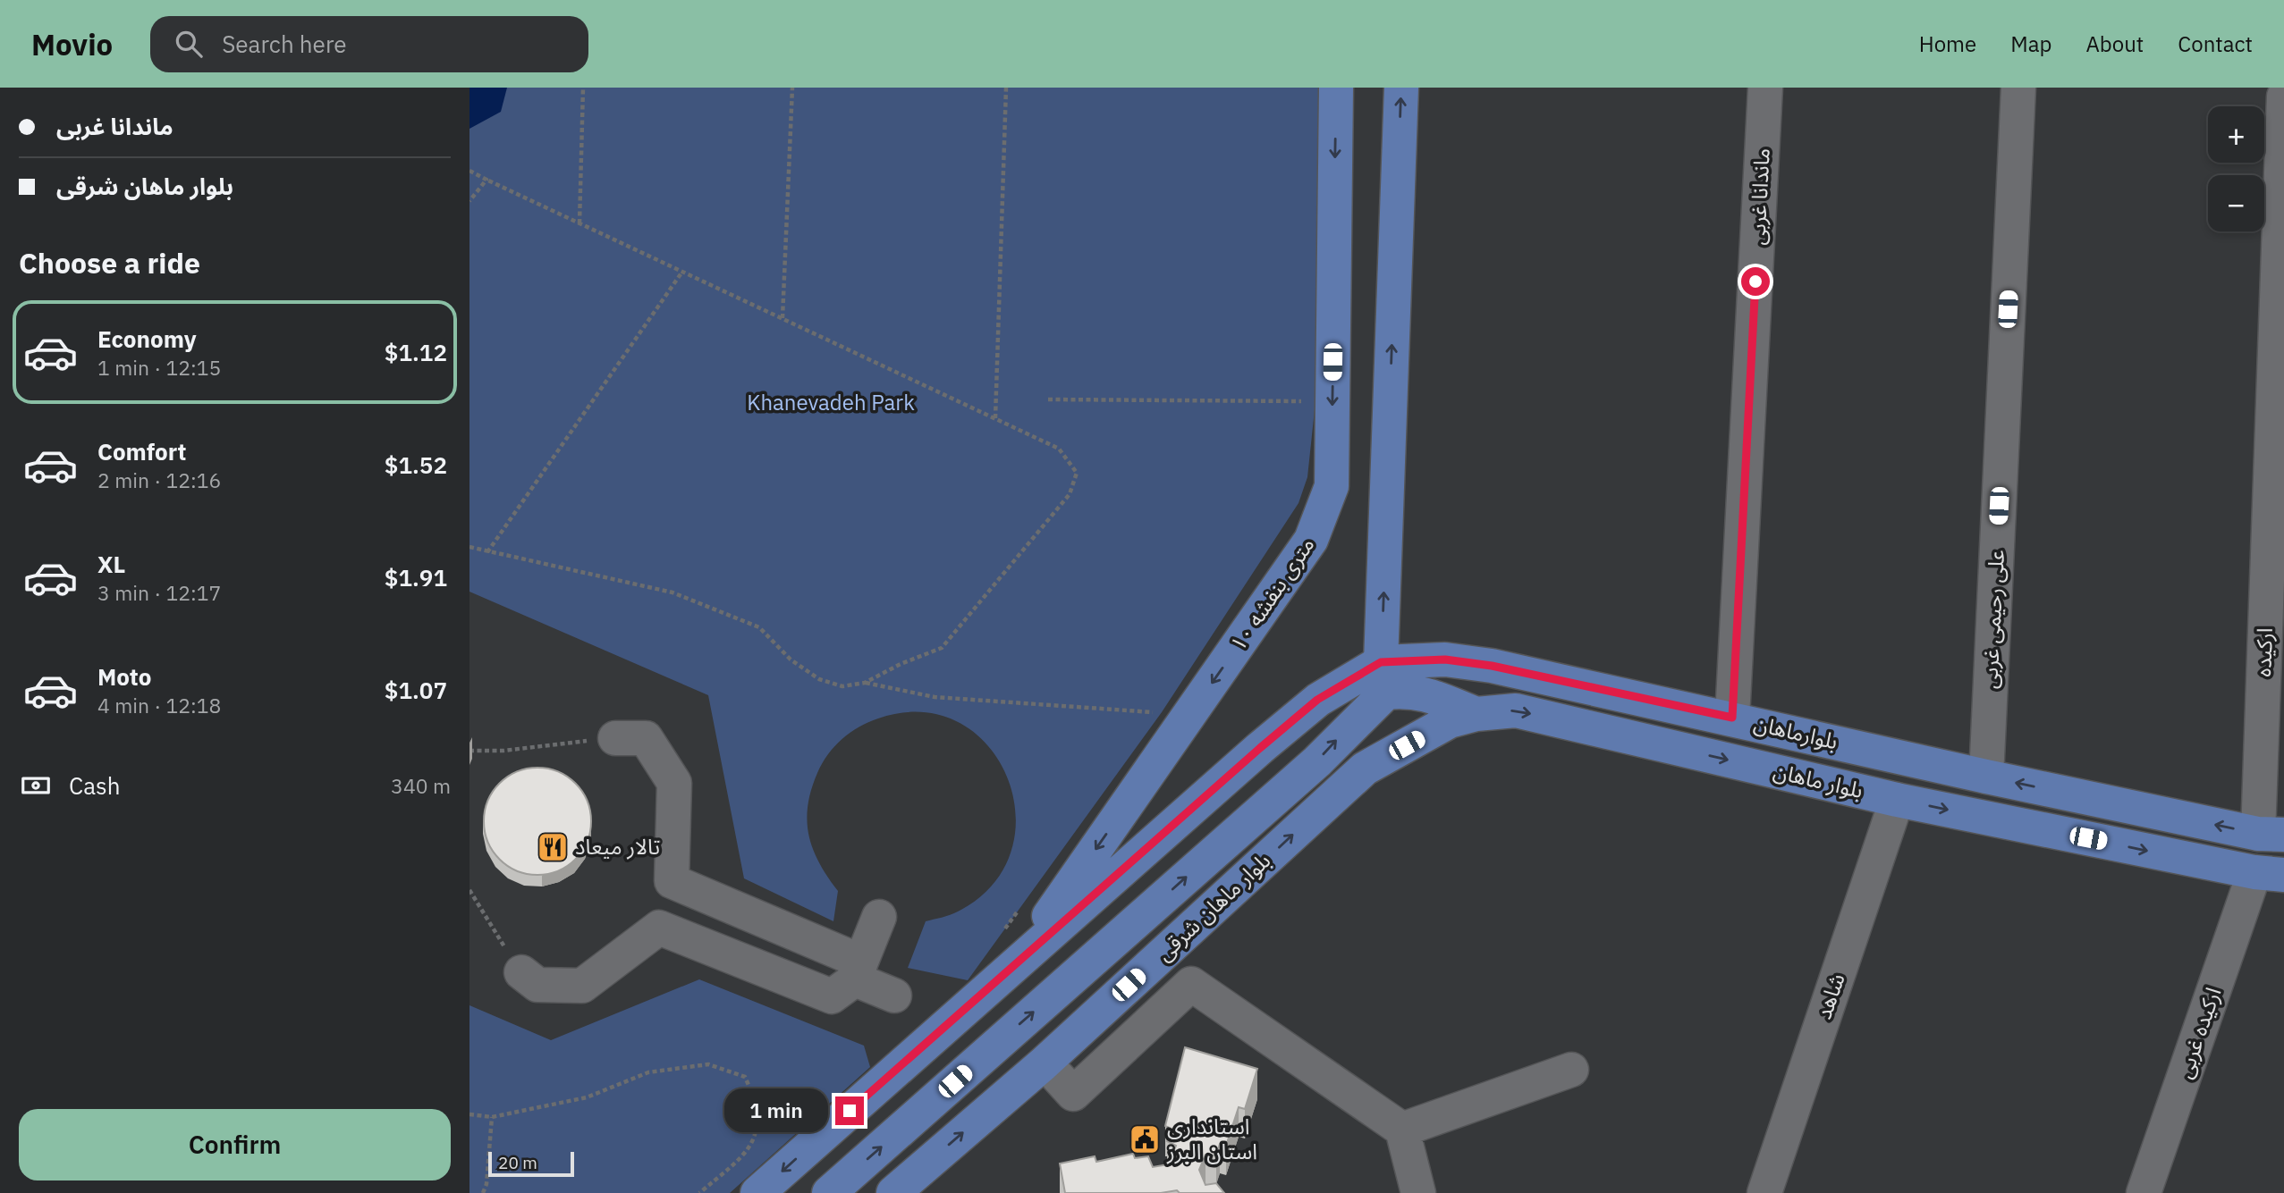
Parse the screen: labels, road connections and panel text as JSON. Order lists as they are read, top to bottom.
{
  "streets": {
    "main road": [
      "۱۰ متری بنفشه",
      "بلوارماهان",
      "بلوار ماهان",
      "بلوار ماهان شرقی"
    ],
    "street": [
      "ماندانا غربی",
      "علی رحیمی غربی",
      "ارکیده",
      "شاهد",
      "ارکیده غربی"
    ]
  },
  "crossings": [
    ["ماندانا غربی", "بلوارماهان"],
    ["۱۰ متری بنفشه", "بلوارماهان"],
    ["علی رحیمی غربی", "بلوارماهان"],
    ["ارکیده", "بلوارماهان"],
    ["بلوار ماهان", "بلوار ماهان شرقی"],
    ["بلوار ماهان", "شاهد"],
    ["بلوار ماهان", "ارکیده غربی"]
  ],
  "one_way": ["بلوار ماهان"],
  "parks": ["Khanevadeh Park"],
  "places": {
    "restaurant": ["تالار میعاد"],
    "public building": ["استانداری استان البرز"]
  },
  "scale_bar": "20 m",
  "page": {
    "header": "Movio",
    "search": "Search here",
    "nav": [
      "Home",
      "Map",
      "About",
      "Contact"
    ],
    "banner": ["ماندانا غربی", "بلوار ماهان شرقی"],
    "map_buttons": ["+", "−"],
    "heading": "Choose a ride",
    "list": [
      {
        "name": "Economy",
        "note": "1 min · 12:15",
        "value": "$1.12"
      },
      {
        "name": "Comfort",
        "note": "2 min · 12:16",
        "value": "$1.52"
      },
      {
        "name": "XL",
        "note": "3 min · 12:17",
        "value": "$1.91"
      },
      {
        "name": "Moto",
        "note": "4 min · 12:18",
        "value": "$1.07"
      }
    ],
    "pay": ["Cash", "340 m"],
    "bubble": "1 min",
    "buttons": "Confirm",
    "scale": "20 m"
  }
}
